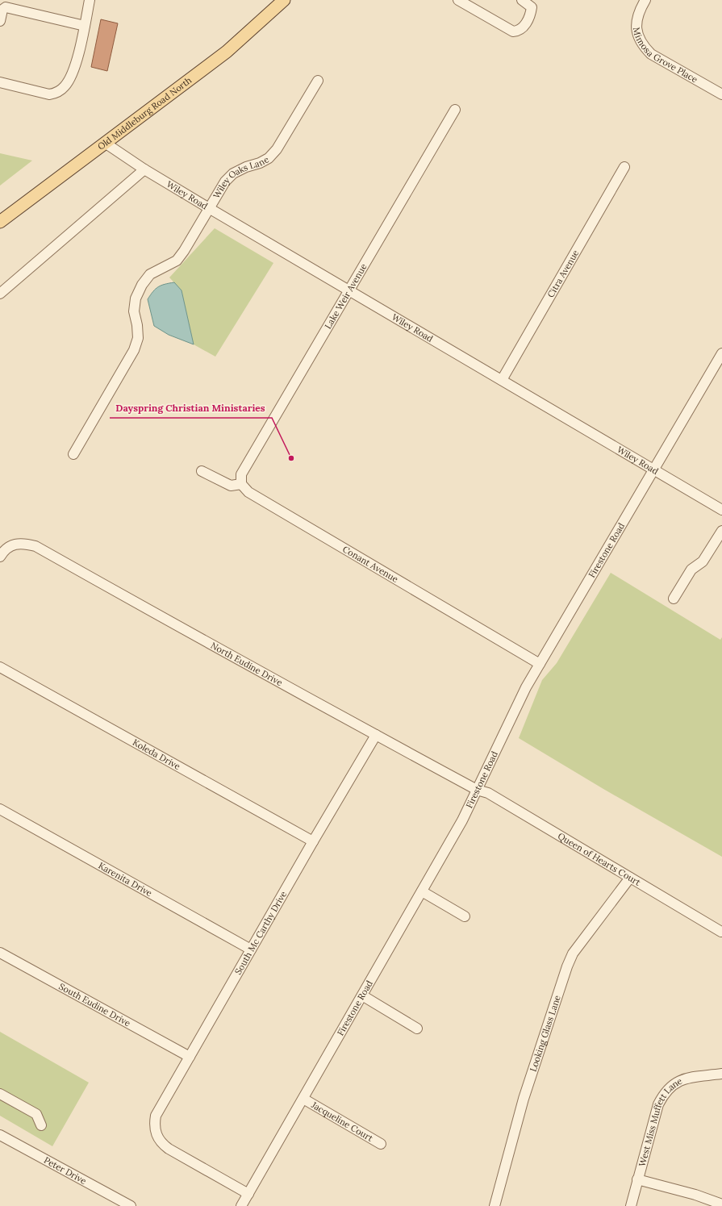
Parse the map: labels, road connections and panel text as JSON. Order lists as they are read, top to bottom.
{
  "streets": {
    "main road": ["Old Middleburg Road North"],
    "street": [
      "Mimosa Grove Place",
      "Wiley Oaks Lane",
      "Wiley Road",
      "Citra Avenue",
      "Lake Weir Avenue",
      "Firestone Road",
      "Conant Avenue",
      "North Eudine Drive",
      "Koleda Drive",
      "Queen of Hearts Court",
      "Karenita Drive",
      "South Mc Carthy Drive",
      "South Eudine Drive",
      "Looking Glass Lane",
      "Jacqueline Court",
      "West Miss Muffett Lane",
      "Peter Drive"
    ]
  },
  "crossings": [
    ["Old Middleburg Road North", "Wiley Road"],
    ["Wiley Oaks Lane", "Wiley Road"],
    ["Wiley Road", "Citra Avenue"],
    ["Wiley Road", "Lake Weir Avenue"],
    ["Wiley Road", "Firestone Road"],
    ["Lake Weir Avenue", "Conant Avenue"],
    ["Firestone Road", "Conant Avenue"],
    ["Firestone Road", "North Eudine Drive"],
    ["Firestone Road", "Queen of Hearts Court"],
    ["Firestone Road", "South Mc Carthy Drive"],
    ["Firestone Road", "Jacqueline Court"],
    ["North Eudine Drive", "Queen of Hearts Court"],
    ["North Eudine Drive", "South Mc Carthy Drive"],
    ["Koleda Drive", "South Mc Carthy Drive"],
    ["Queen of Hearts Court", "Looking Glass Lane"],
    ["Karenita Drive", "South Mc Carthy Drive"],
    ["South Mc Carthy Drive", "South Eudine Drive"]
  ],
  "places": ["Dayspring Christian Ministaries"]
}
